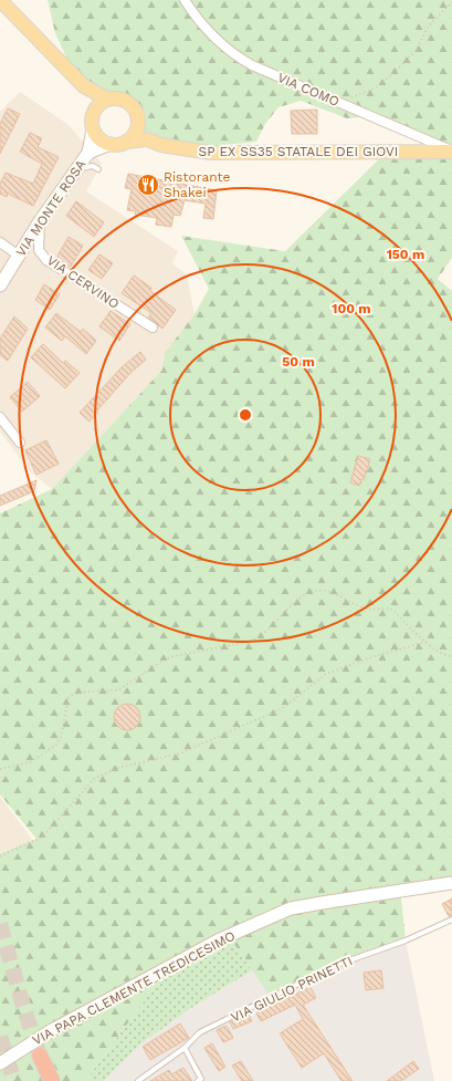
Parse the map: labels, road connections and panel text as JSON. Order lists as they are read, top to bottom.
{
  "streets": {
    "main road": ["SP EX SS35 STATALE DEI GIOVI"],
    "street": [
      "VIA COMO",
      "VIA MONTE ROSA",
      "VIA CERVINO",
      "VIA PAPA CLEMENTE TREDICESIMO"
    ],
    "lane": ["VIA GIULIO PRINETTI"]
  },
  "crossings": [
    ["VIA COMO", "SP EX SS35 STATALE DEI GIOVI"],
    ["SP EX SS35 STATALE DEI GIOVI", "VIA MONTE ROSA"],
    ["VIA MONTE ROSA", "VIA CERVINO"]
  ],
  "places": {
    "restaurant": ["Ristorante Shakei"]
  },
  "rings": ["150 m", "100 m", "50 m"]
}
